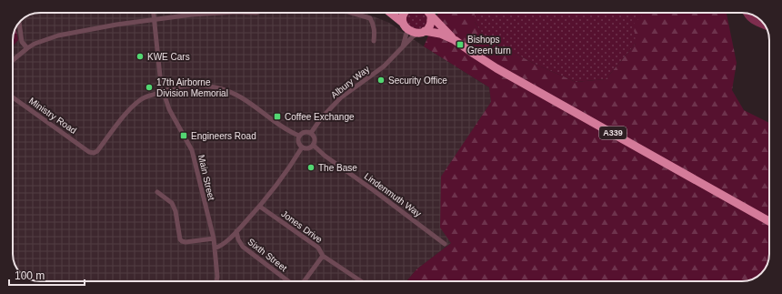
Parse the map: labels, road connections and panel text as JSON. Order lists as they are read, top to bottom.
{
  "streets": {
    "highway": ["A339"],
    "street": [
      "Albury Way",
      "Ministry Road",
      "Main Street",
      "Lindenmuth Way",
      "Jones Drive",
      "Sixth Street"
    ]
  },
  "crossings": [
    ["Albury Way", "A339"],
    ["Albury Way", "Lindenmuth Way"],
    ["Ministry Road", "Main Street"]
  ],
  "places": {
    "transit": ["Bishops Green turn", "Coffee Exchange", "Engineers Road"],
    "other": [
      "KWE Cars",
      "Security Office",
      "17th Airborne Division Memorial",
      "The Base"
    ]
  },
  "scale_bar": "100 m"
}
